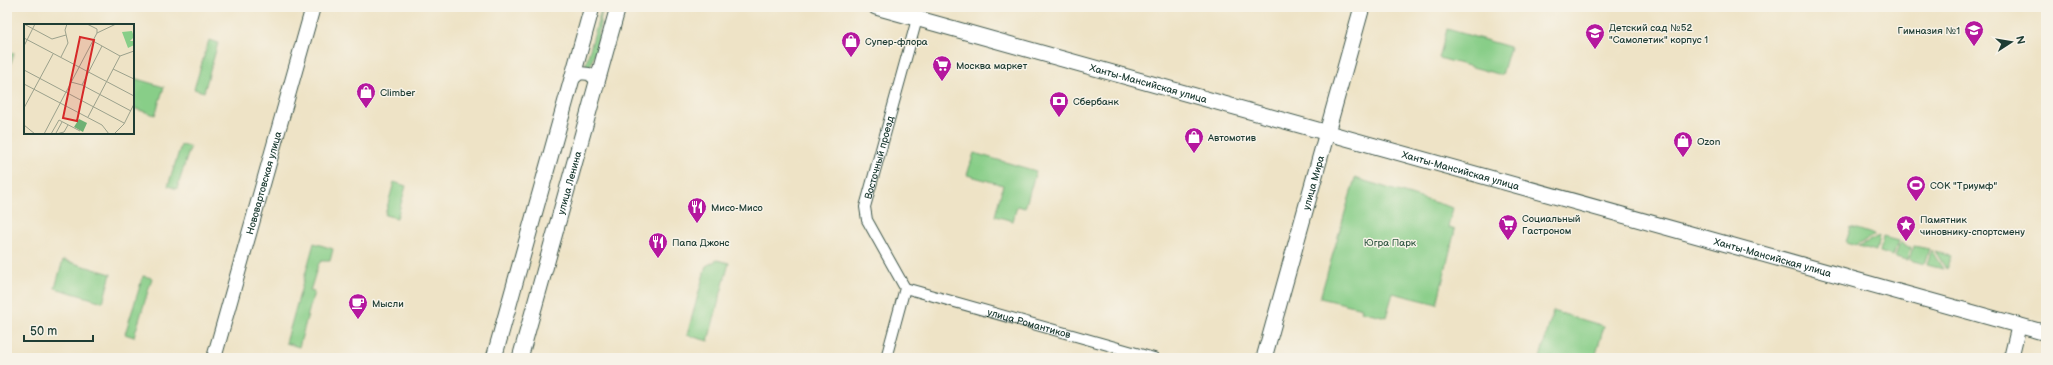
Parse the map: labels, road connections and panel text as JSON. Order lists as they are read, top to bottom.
{
  "streets": {
    "main road": [
      "Ханты-Мансийская улица",
      "улица Ленина",
      "Нововартовская улица",
      "улица Мира"
    ],
    "street": ["Восточный проезд", "улица Романтиков"]
  },
  "crossings": [
    ["Ханты-Мансийская улица", "Восточный проезд"],
    ["Ханты-Мансийская улица", "улица Мира"],
    ["Восточный проезд", "улица Романтиков"]
  ],
  "parks": ["Югра Парк"],
  "places": {
    "school or university": ["Гимназия №1", "Детский сад №52 \"Самолетик\" корпус 1"],
    "shop": [
      "Супер-флора",
      "Climber",
      "Автомотив",
      "Ozon"
    ],
    "supermarket": ["Москва маркет", "Социальный Гастроном"],
    "bank": ["Сбербанк"],
    "sports": ["СОК \"Триумф\""],
    "restaurant": ["Мисо-Мисо", "Папа Джонс"],
    "place": ["Памятник чиновнику-спортсмену"],
    "cafe": ["Мысли"]
  },
  "scale_bar": "50 m",
  "north": "right"
}
